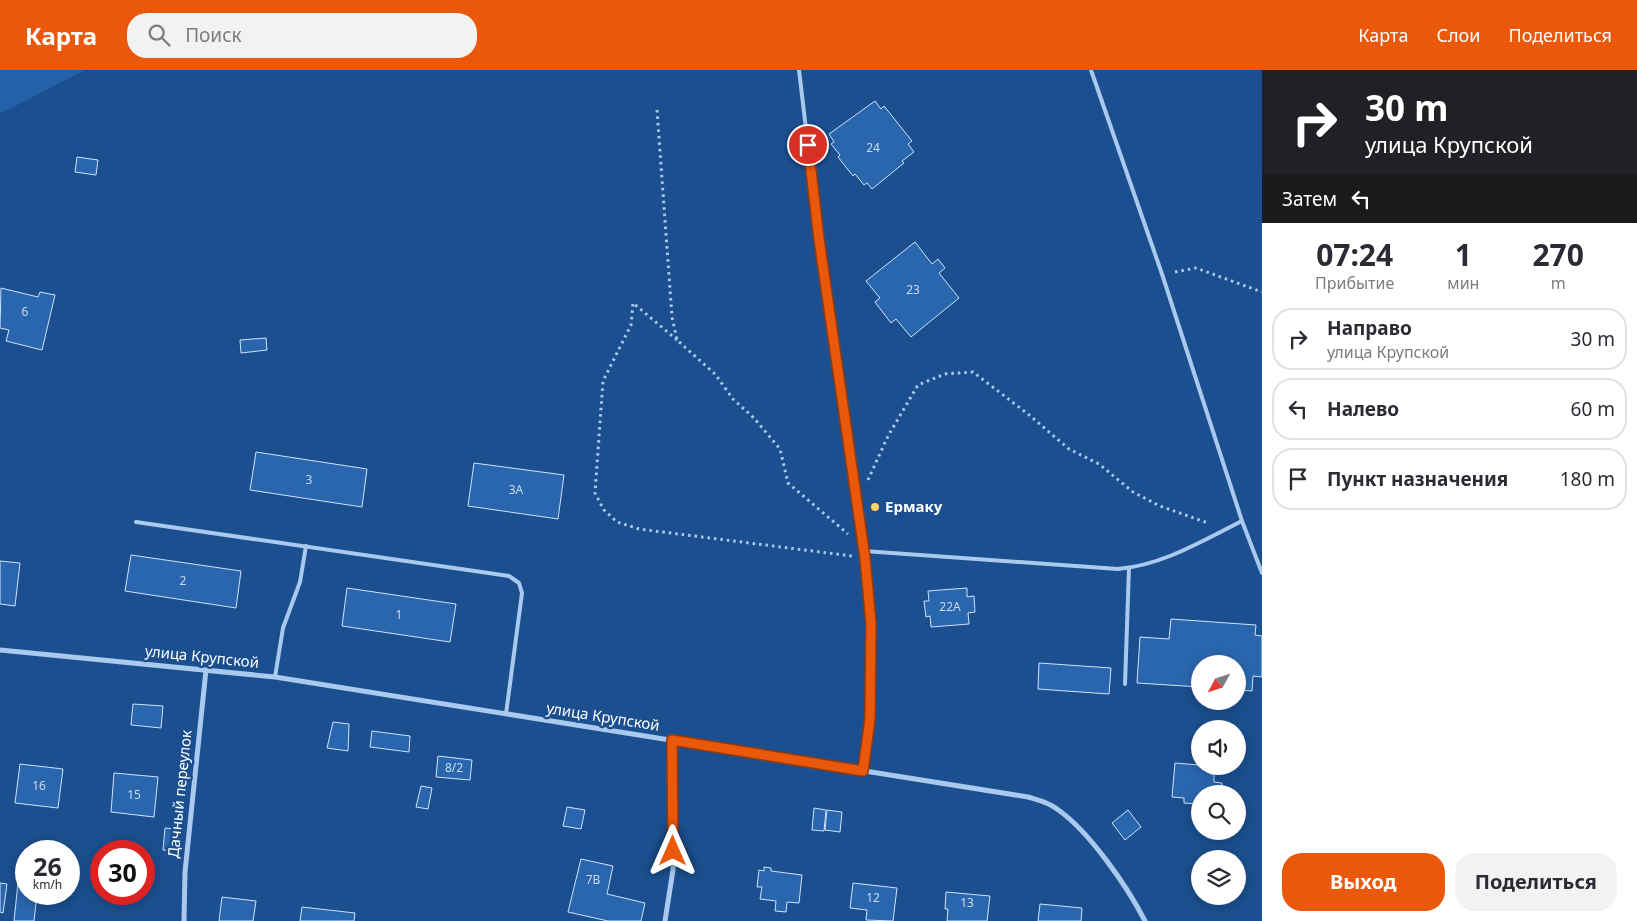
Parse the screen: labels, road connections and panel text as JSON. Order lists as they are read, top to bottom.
{
  "streets": {
    "street": ["улица Крупской", "Дачный переулок"]
  },
  "crossings": [
    ["улица Крупской", "Дачный переулок"]
  ],
  "places": ["Ермаку"],
  "house_numbers": [
    "24",
    "23",
    "6",
    "3",
    "3А",
    "2",
    "22А",
    "1",
    "8/2",
    "16",
    "15",
    "7В",
    "12",
    "13"
  ],
  "north": "bottom left",
  "page": {
    "header": "Карта",
    "search": "Поиск",
    "nav": ["Карта", "Слои", "Поделиться"],
    "turn": ["30 m", "улица Крупской"],
    "then": "Затем",
    "eta": [
      "07:24",
      "Прибытие",
      "1",
      "мин",
      "270",
      "m"
    ],
    "list": [
      {
        "name": "Направо",
        "note": "улица Крупской",
        "value": "30 m"
      },
      {
        "name": "Налево",
        "value": "60 m"
      },
      {
        "name": "Пункт назначения",
        "value": "180 m"
      }
    ],
    "speed": "26 km/h",
    "limit": "30",
    "buttons": ["Выход", "Поделиться"]
  }
}
